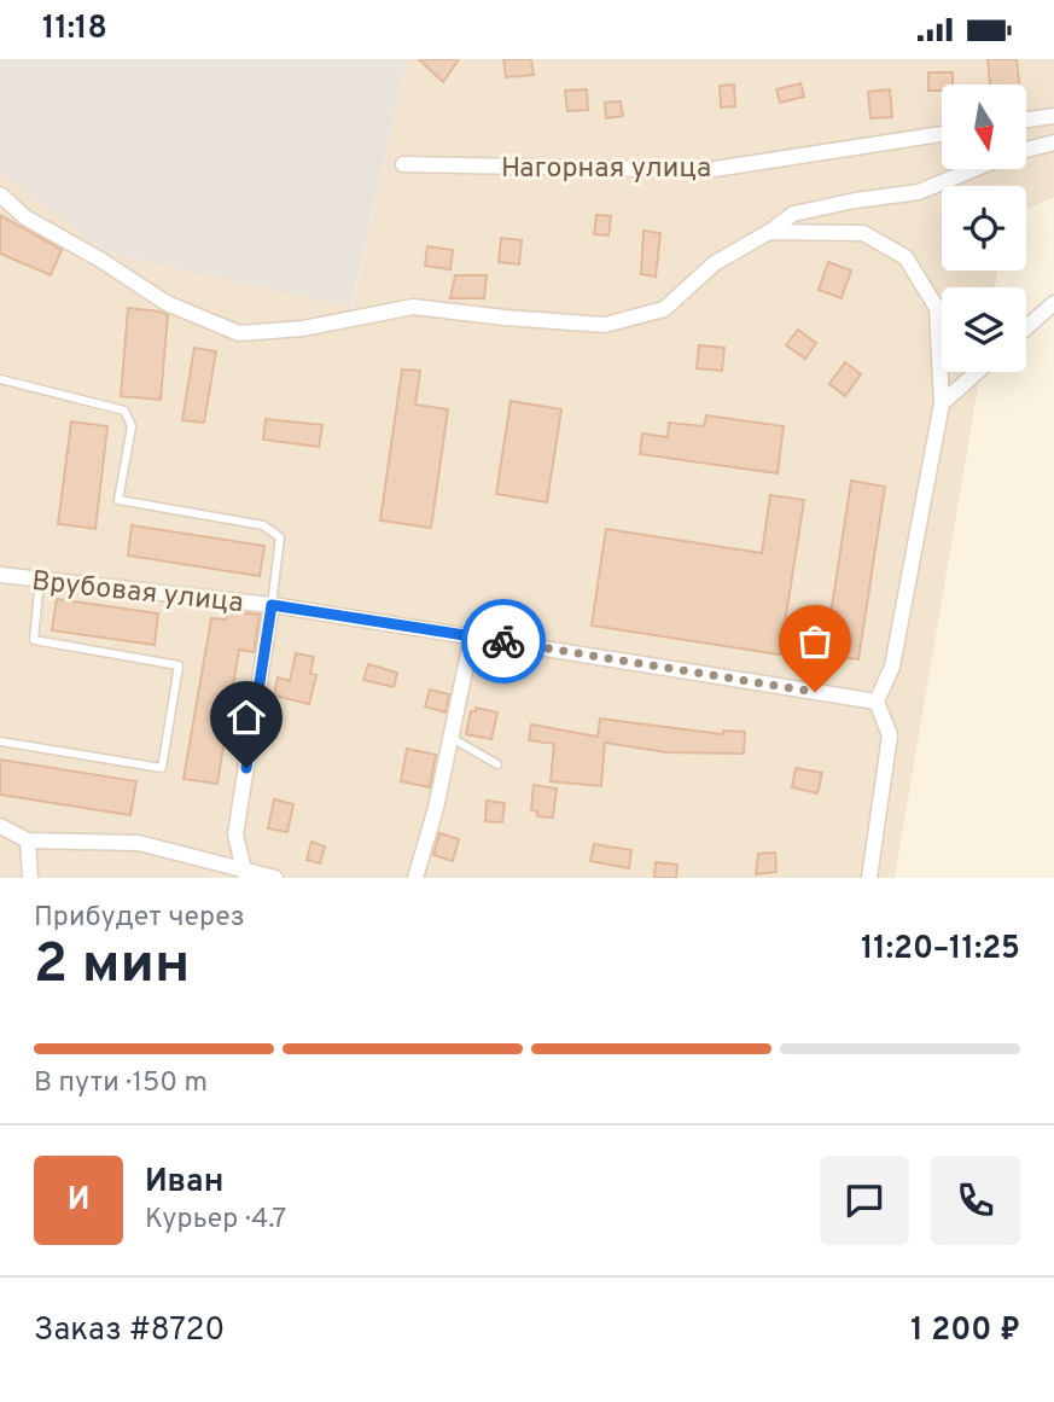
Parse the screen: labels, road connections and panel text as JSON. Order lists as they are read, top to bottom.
{
  "streets": {
    "street": ["Нагорная улица", "Врубовая улица"]
  },
  "north": "bottom",
  "page": {
    "status": "11:18",
    "heading": ["2 мин", "Прибудет через", "11:20–11:25"],
    "panel": [
      "Иван",
      "Курьер · 4.7",
      "Заказ #8720",
      "1 200 ₽"
    ],
    "bar": "В пути · 150 m",
    "round": "И"
  }
}
